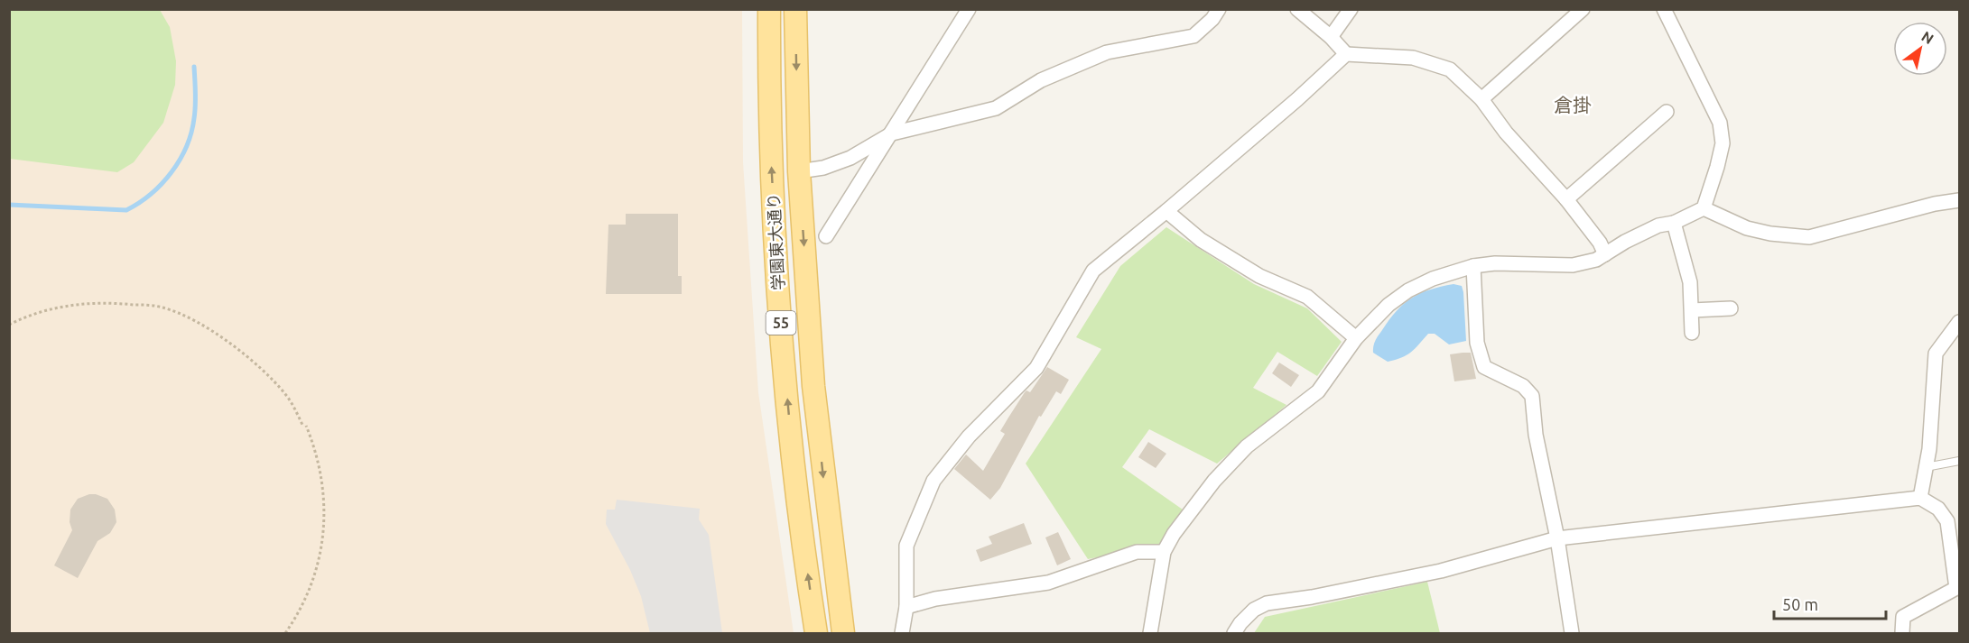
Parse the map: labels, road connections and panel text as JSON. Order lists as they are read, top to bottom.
{
  "streets": {
    "main road": ["学園東大通り", "55"]
  },
  "districts": ["倉掛"],
  "scale_bar": "50 m",
  "north": "top right"
}
